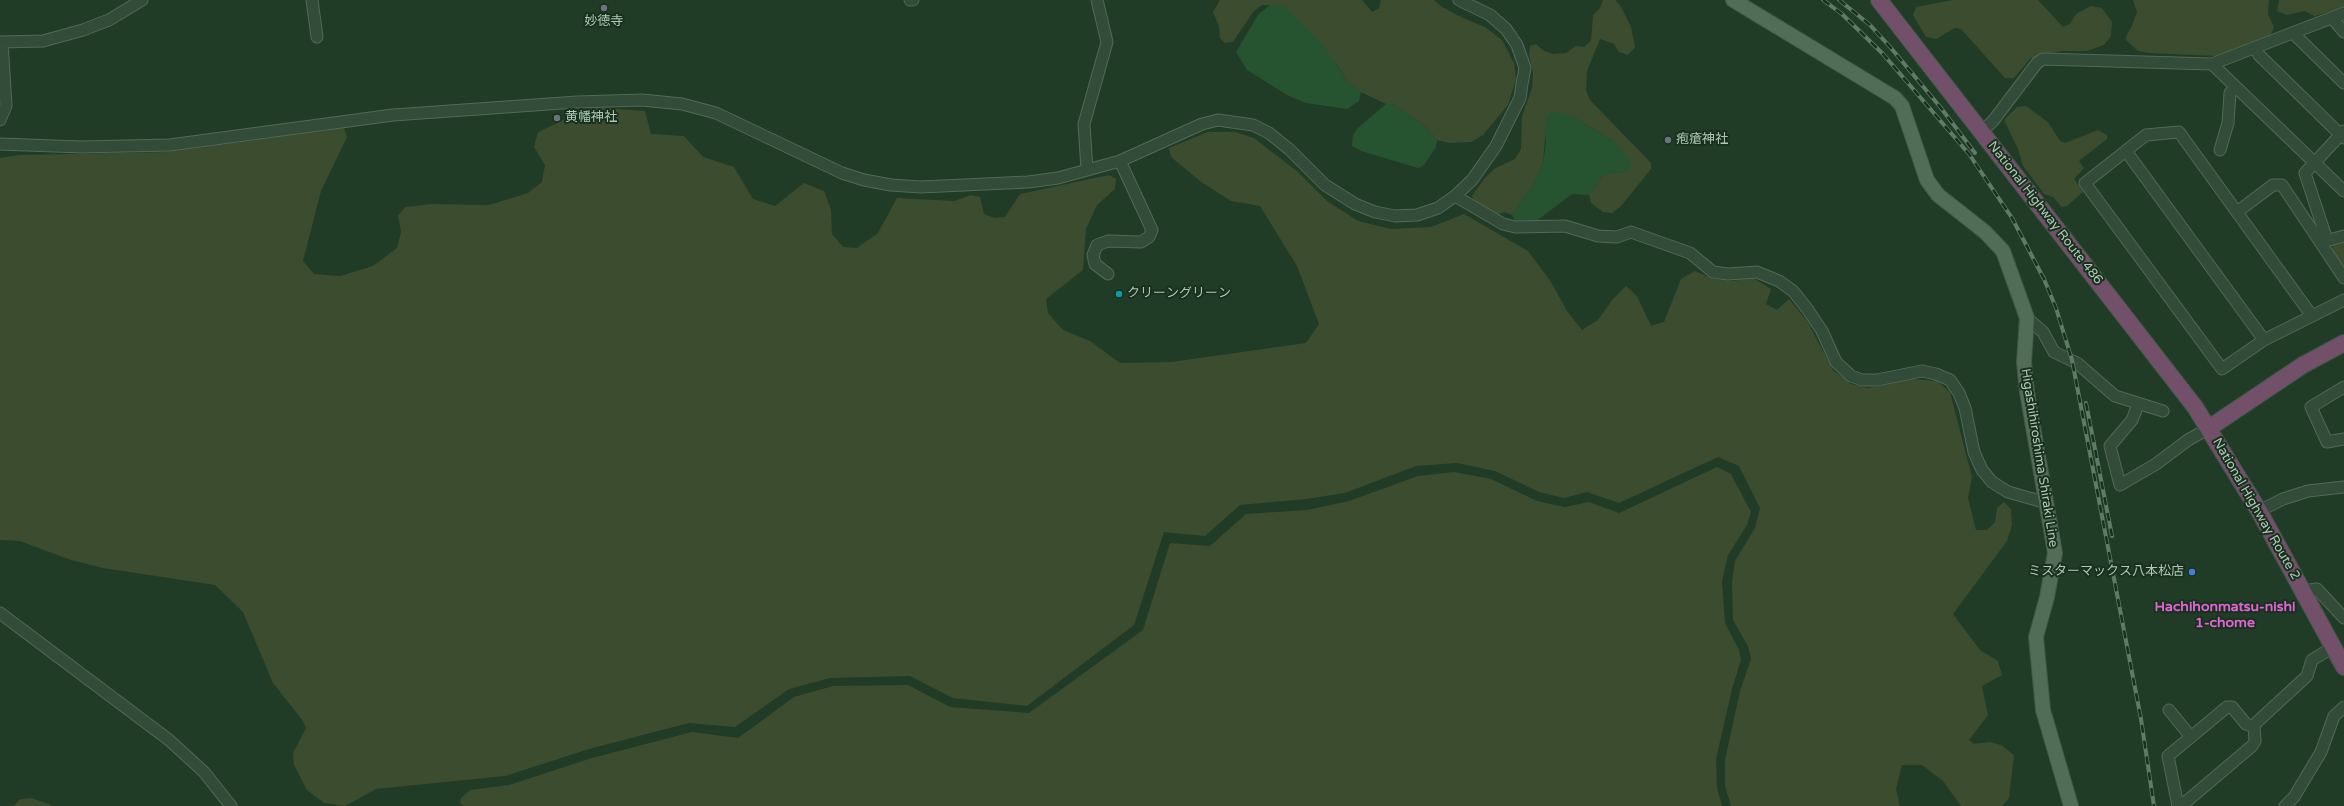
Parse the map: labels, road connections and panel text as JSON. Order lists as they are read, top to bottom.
{
  "streets": {
    "highway": ["National Highway Route 486", "National Highway Route 2"],
    "main road": ["Higashihiroshima Shiraki Line"]
  },
  "crossings": [
    ["National Highway Route 486", "National Highway Route 2"]
  ],
  "districts": ["Hachihonmatsu-nishi 1-chome"],
  "places": [
    "妙徳寺",
    "黄幡神社",
    "疱瘡神社",
    "クリーングリーン",
    "ミスターマックス八本松店"
  ]
}
